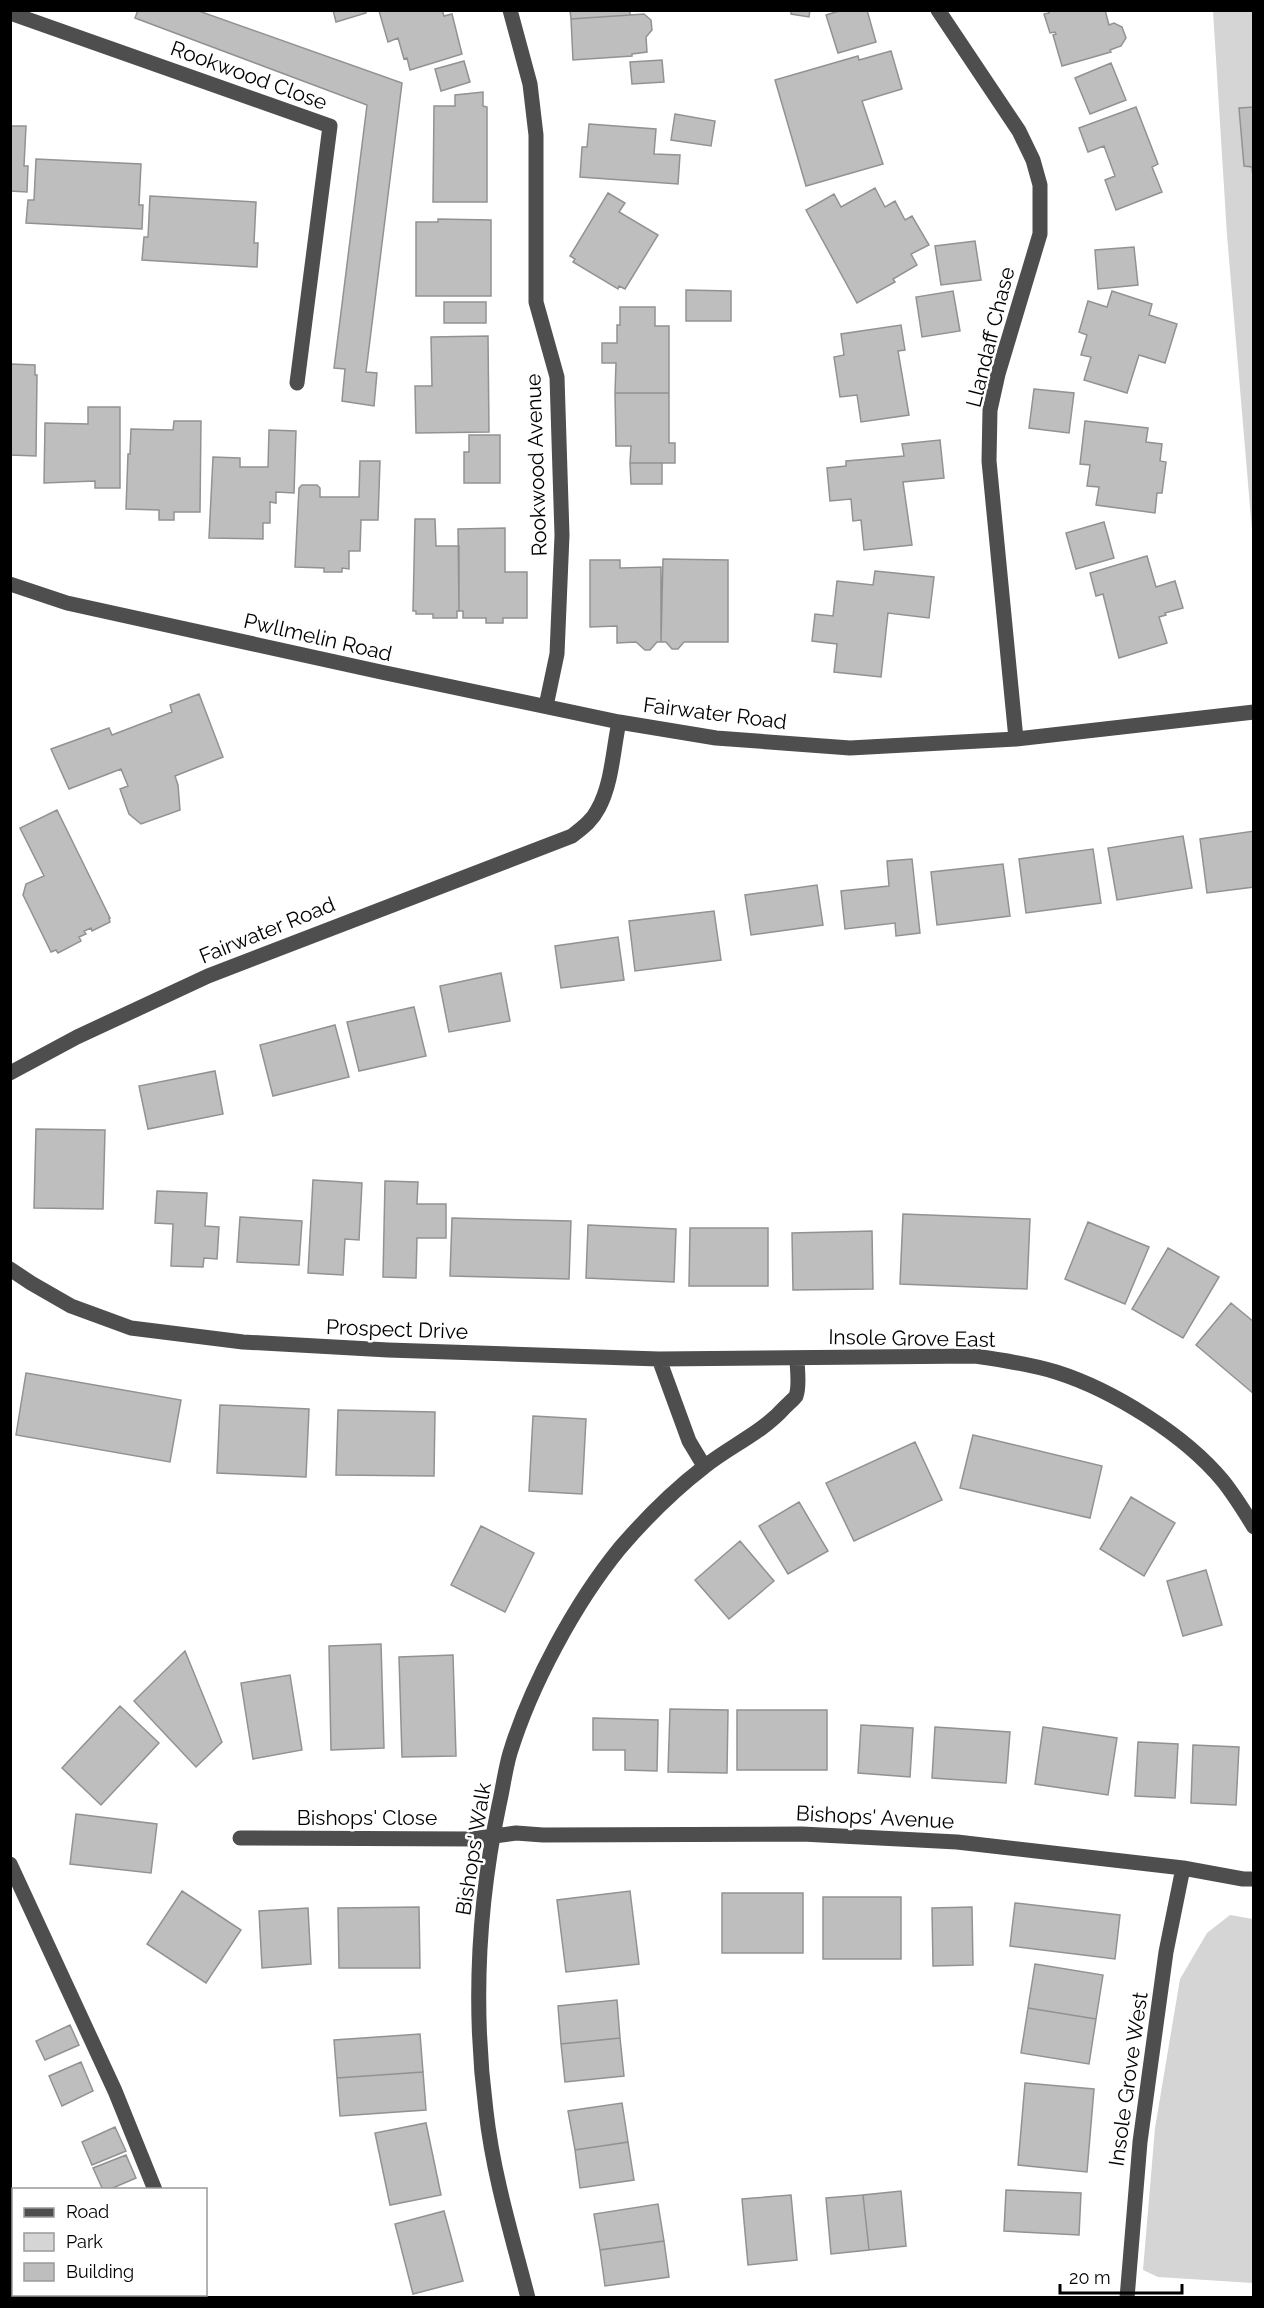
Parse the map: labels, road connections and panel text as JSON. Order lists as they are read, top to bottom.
{
  "streets": {
    "street": [
      "Rookwood Close",
      "Llandaff Chase",
      "Rookwood Avenue",
      "Pwllmelin Road",
      "Fairwater Road",
      "Prospect Drive",
      "Insole Grove East",
      "Bishops' Close",
      "Bishops' Avenue",
      "Bishops' Walk",
      "Insole Grove West"
    ]
  },
  "crossings": [
    ["Llandaff Chase", "Fairwater Road"],
    ["Rookwood Avenue", "Pwllmelin Road"],
    ["Pwllmelin Road", "Fairwater Road"],
    ["Prospect Drive", "Insole Grove East"],
    ["Prospect Drive", "Bishops' Walk"],
    ["Insole Grove East", "Bishops' Walk"],
    ["Bishops' Close", "Bishops' Avenue"],
    ["Bishops' Close", "Bishops' Walk"],
    ["Bishops' Avenue", "Bishops' Walk"],
    ["Bishops' Avenue", "Insole Grove West"]
  ],
  "legend": ["Road", "Park", "Building"],
  "scale_bar": "20 m"
}
